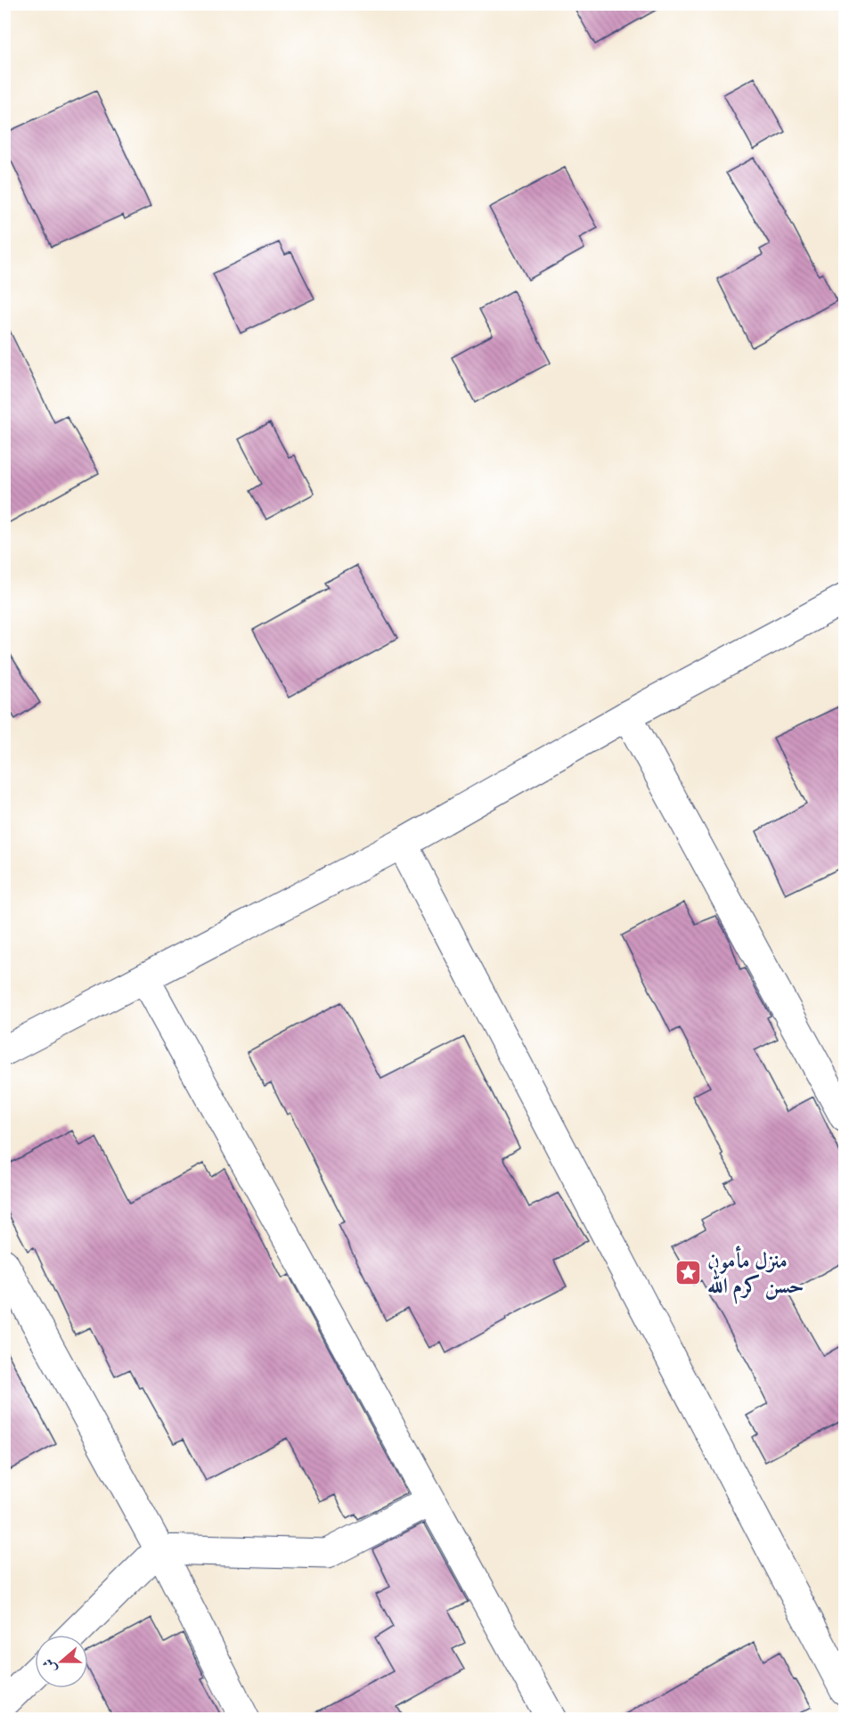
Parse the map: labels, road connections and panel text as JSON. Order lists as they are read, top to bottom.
{
  "places": {
    "place": ["منزل مأمون حسن كرم الله"]
  },
  "north": "left"
}
